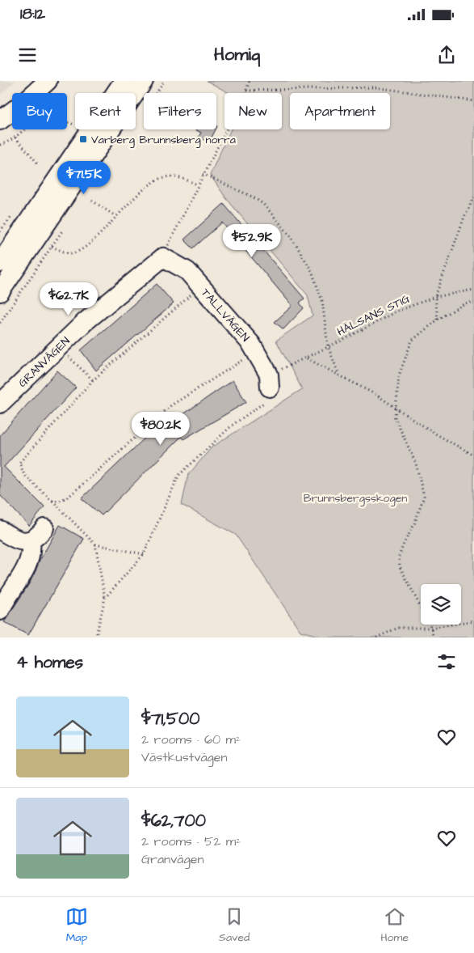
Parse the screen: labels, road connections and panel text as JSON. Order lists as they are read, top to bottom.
{
  "streets": {
    "street": ["TALLVÄGEN", "GRANVÄGEN"],
    "path": ["HÄLSANS STIG"]
  },
  "crossings": [
    ["TALLVÄGEN", "HÄLSANS STIG"],
    ["TALLVÄGEN", "GRANVÄGEN"]
  ],
  "parks": ["Brunnsbergsskogen"],
  "places": {
    "transit": ["Varberg Brunnsberg norra"]
  },
  "page": {
    "status": "18:12",
    "header": "Homiq",
    "chip": [
      "Buy",
      "Rent",
      "Filters",
      "New",
      "Apartment"
    ],
    "price": [
      "$71.5K",
      "$52.9K",
      "$62.7K",
      "$80.2K"
    ],
    "heading": "4 homes",
    "list": [
      {
        "name": "$71,500",
        "note": "2 rooms · 60 m² · Västkustvägen"
      },
      {
        "name": "$62,700",
        "note": "2 rooms · 52 m² · Granvägen"
      }
    ],
    "tabs": ["Map", "Saved", "Home"]
  }
}
